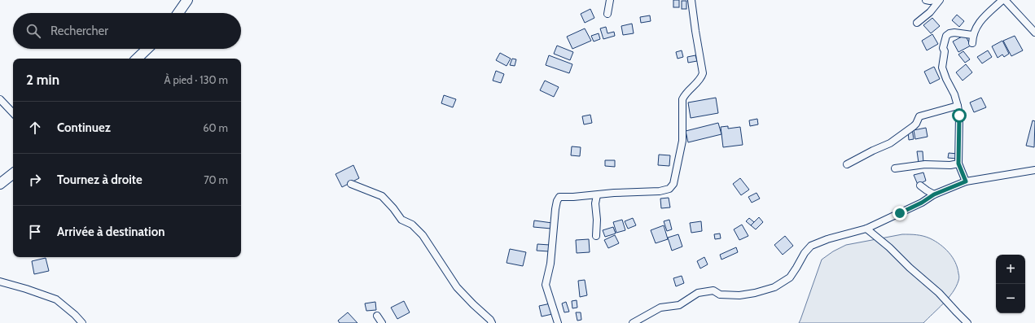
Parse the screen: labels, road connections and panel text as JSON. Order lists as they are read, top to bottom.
{
  "page": {
    "search": "Rechercher",
    "heading": ["2 min", "À pied · 130 m"],
    "list": [
      ["Continuez", "60 m"],
      ["Tournez à droite", "70 m"],
      "Arrivée à destination"
    ],
    "map_buttons": ["+", "−"]
  }
}
